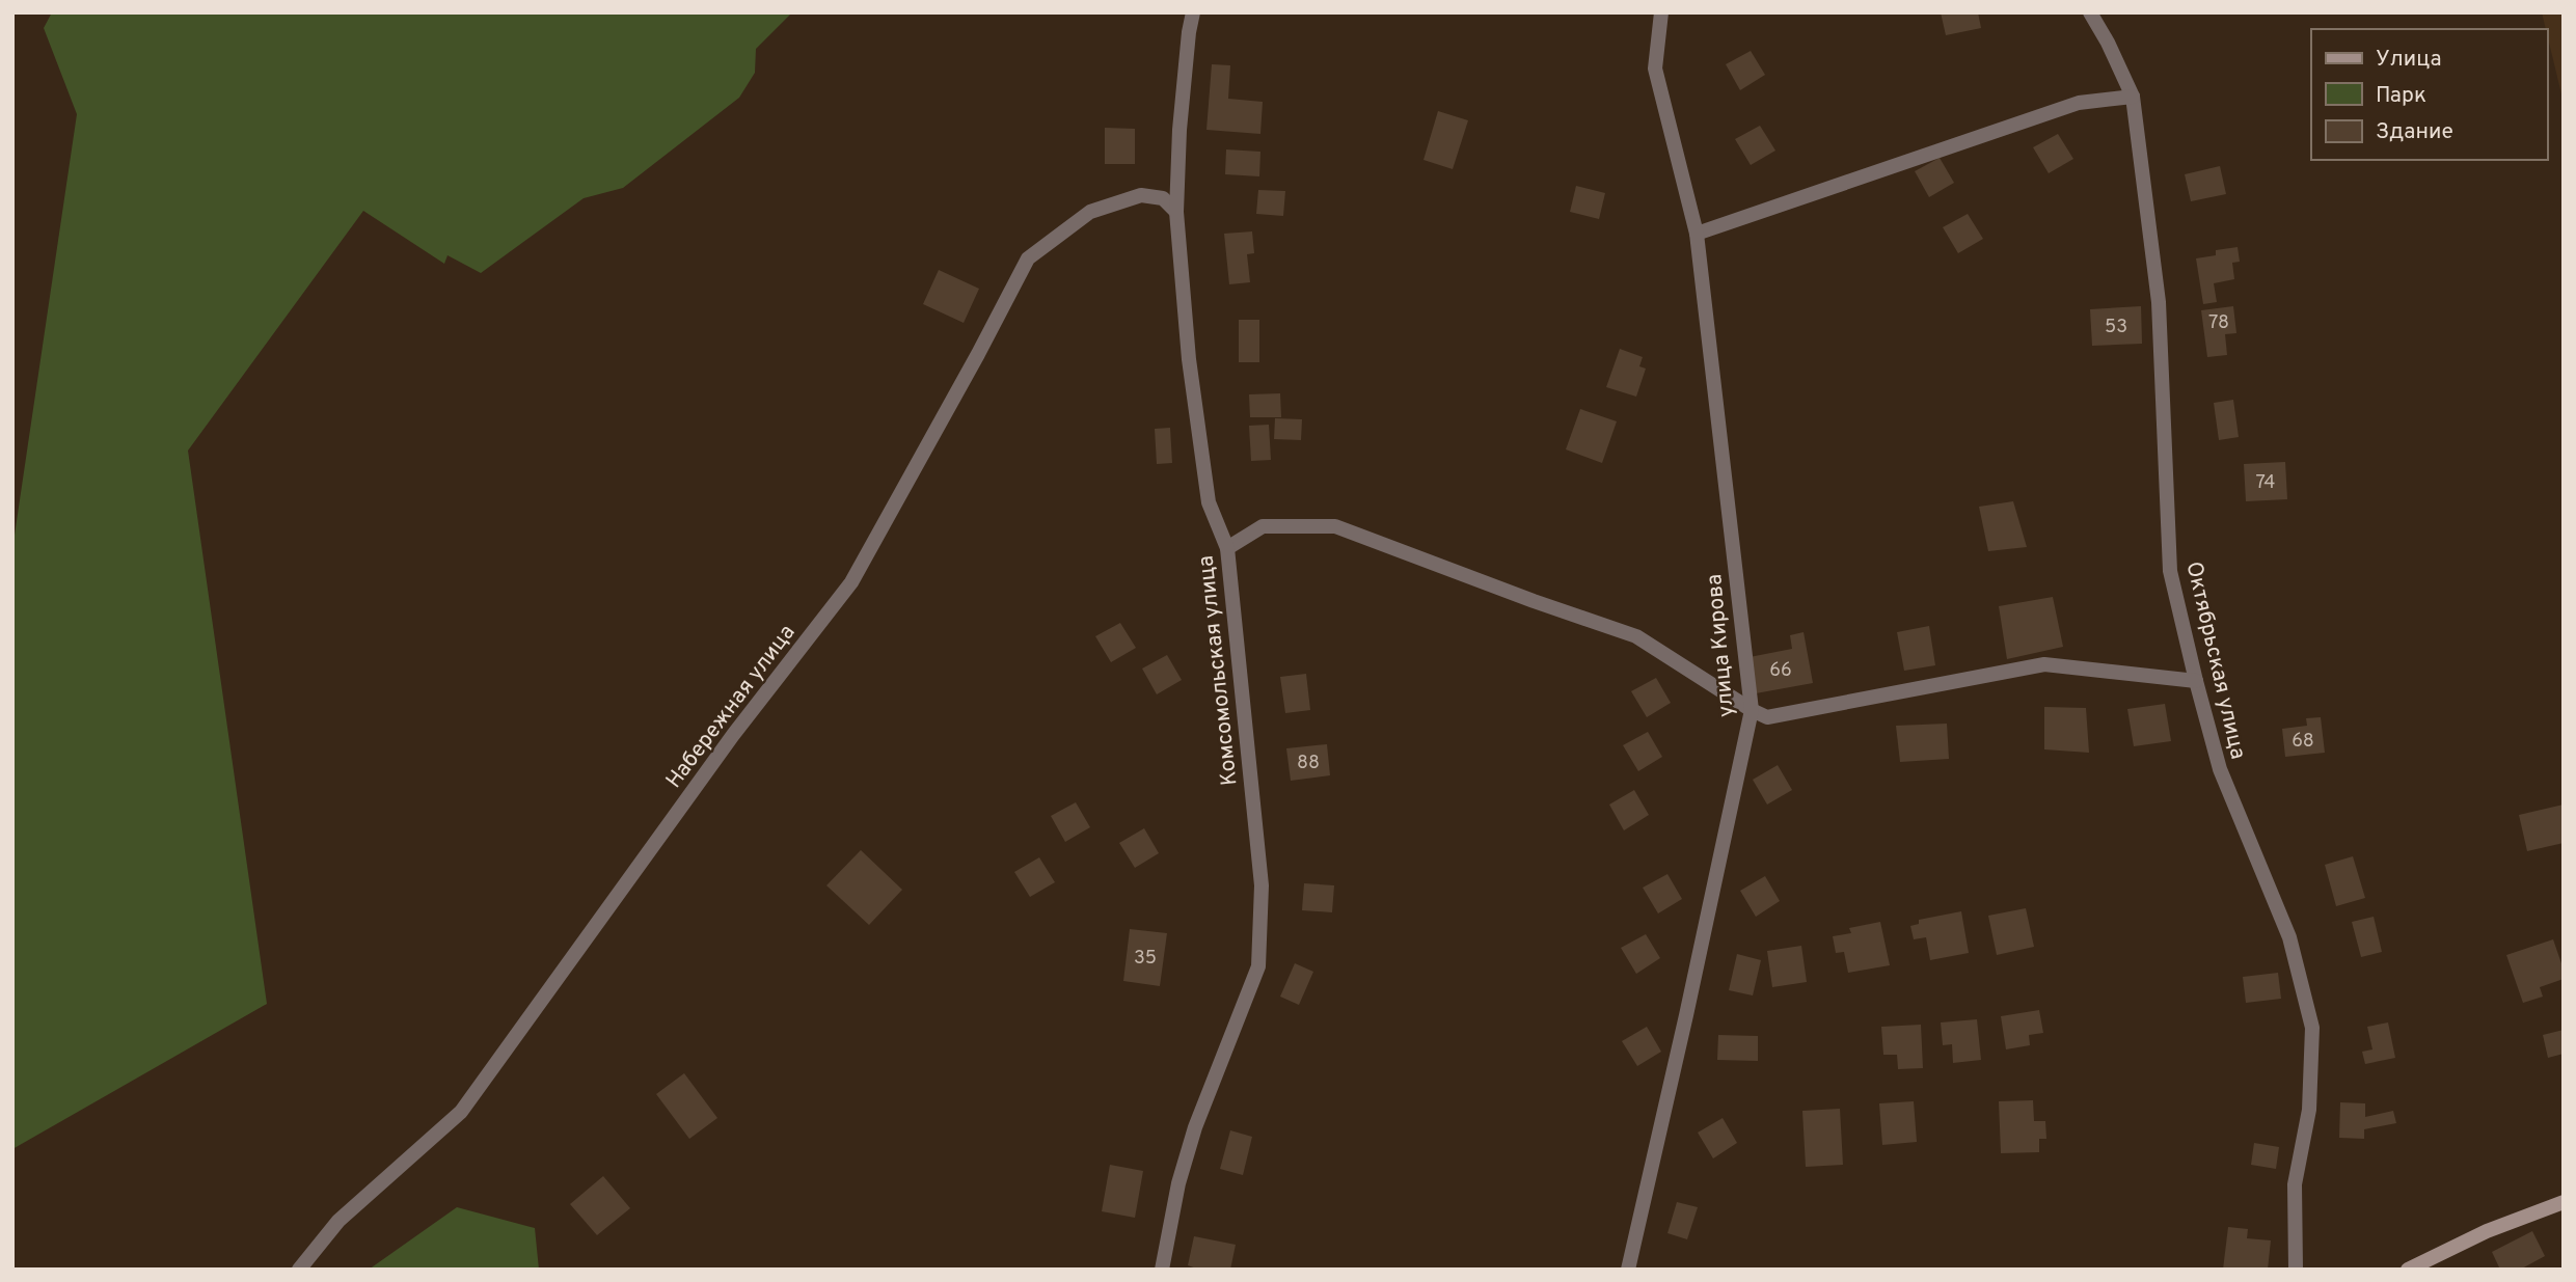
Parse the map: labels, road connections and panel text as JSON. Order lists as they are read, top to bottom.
{
  "streets": {
    "street": [
      "улица Кирова",
      "Октябрьская улица",
      "Комсомольская улица",
      "Набережная улица"
    ]
  },
  "crossings": [
    ["Комсомольская улица", "Набережная улица"]
  ],
  "house_numbers": [
    "78",
    "53",
    "74",
    "66",
    "68",
    "88",
    "35"
  ],
  "legend": ["Улица", "Парк", "Здание"]
}
